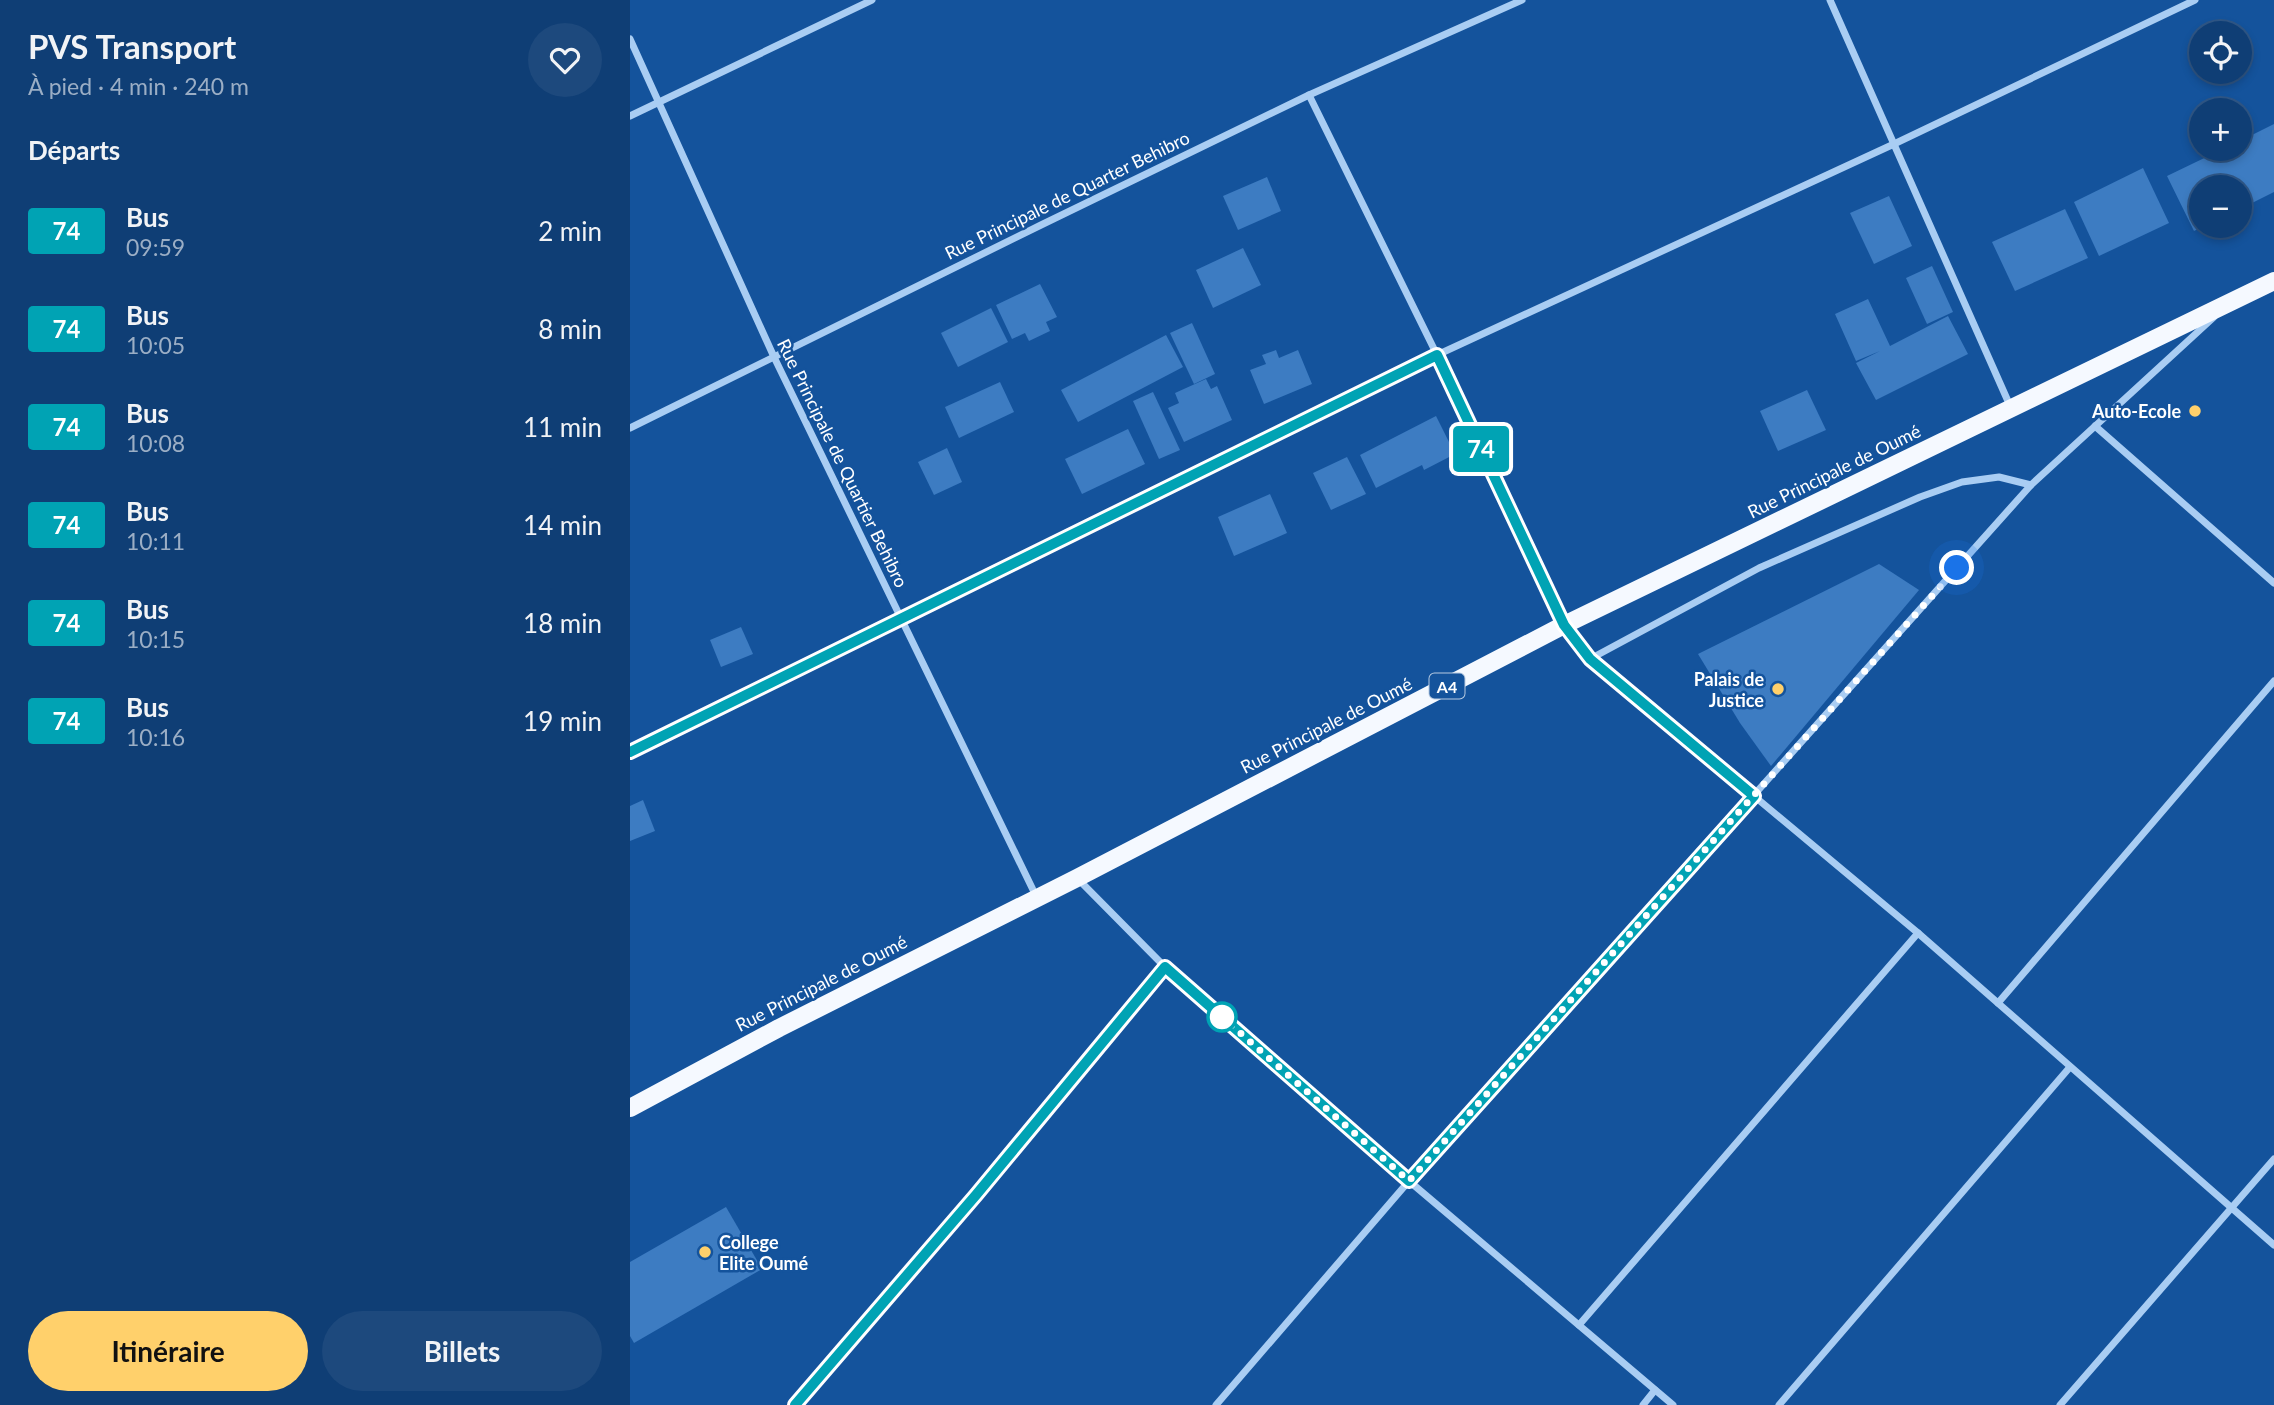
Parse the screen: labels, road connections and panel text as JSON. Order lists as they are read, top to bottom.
{
  "streets": {
    "main road": ["Rue Principale de Oumé", "A4"],
    "street": ["Rue Principale de Quarter Behibro", "Rue Principale de Quartier Behibro"]
  },
  "crossings": [
    ["Rue Principale de Quarter Behibro", "Rue Principale de Quartier Behibro"],
    ["Rue Principale de Quartier Behibro", "Rue Principale de Oumé"]
  ],
  "places": ["Auto-Ecole", "Palais de Justice", "College Elite Oumé"],
  "lines": ["bus line 74"],
  "page": {
    "heading": [
      ["PVS Transport", "À pied · 4 min · 240 m"],
      "Départs"
    ],
    "on_map": "74",
    "map_buttons": ["+", "−"],
    "list": [
      {
        "mark": "74",
        "name": "Bus",
        "note": "09:59",
        "value": "2 min"
      },
      {
        "mark": "74",
        "name": "Bus",
        "note": "10:05",
        "value": "8 min"
      },
      {
        "mark": "74",
        "name": "Bus",
        "note": "10:08",
        "value": "11 min"
      },
      {
        "mark": "74",
        "name": "Bus",
        "note": "10:11",
        "value": "14 min"
      },
      {
        "mark": "74",
        "name": "Bus",
        "note": "10:15",
        "value": "18 min"
      },
      {
        "mark": "74",
        "name": "Bus",
        "note": "10:16",
        "value": "19 min"
      }
    ],
    "buttons": ["Itinéraire", "Billets"]
  }
}
